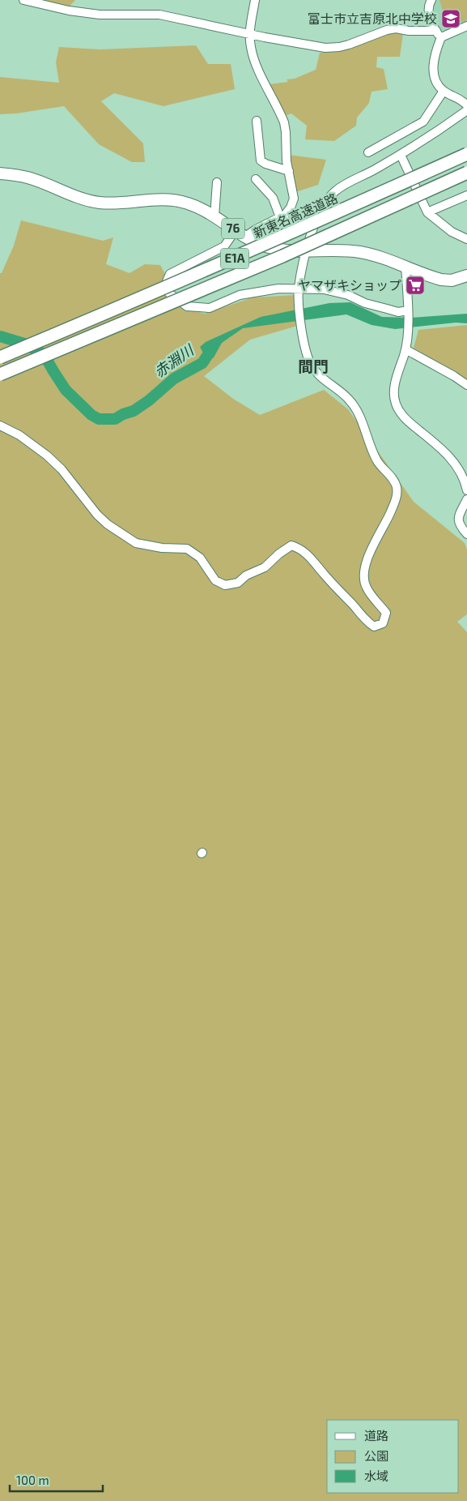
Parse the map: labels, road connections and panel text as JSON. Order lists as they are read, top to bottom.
{
  "streets": {
    "highway": ["新東名高速道路", "E1A"],
    "main road": ["76"]
  },
  "districts": ["間門"],
  "water": ["赤淵川"],
  "places": {
    "school or university": ["富士市立吉原北中学校"],
    "supermarket": ["ヤマザキショップ"]
  },
  "legend": ["道路", "公園", "水域"],
  "scale_bar": "100 m"
}
